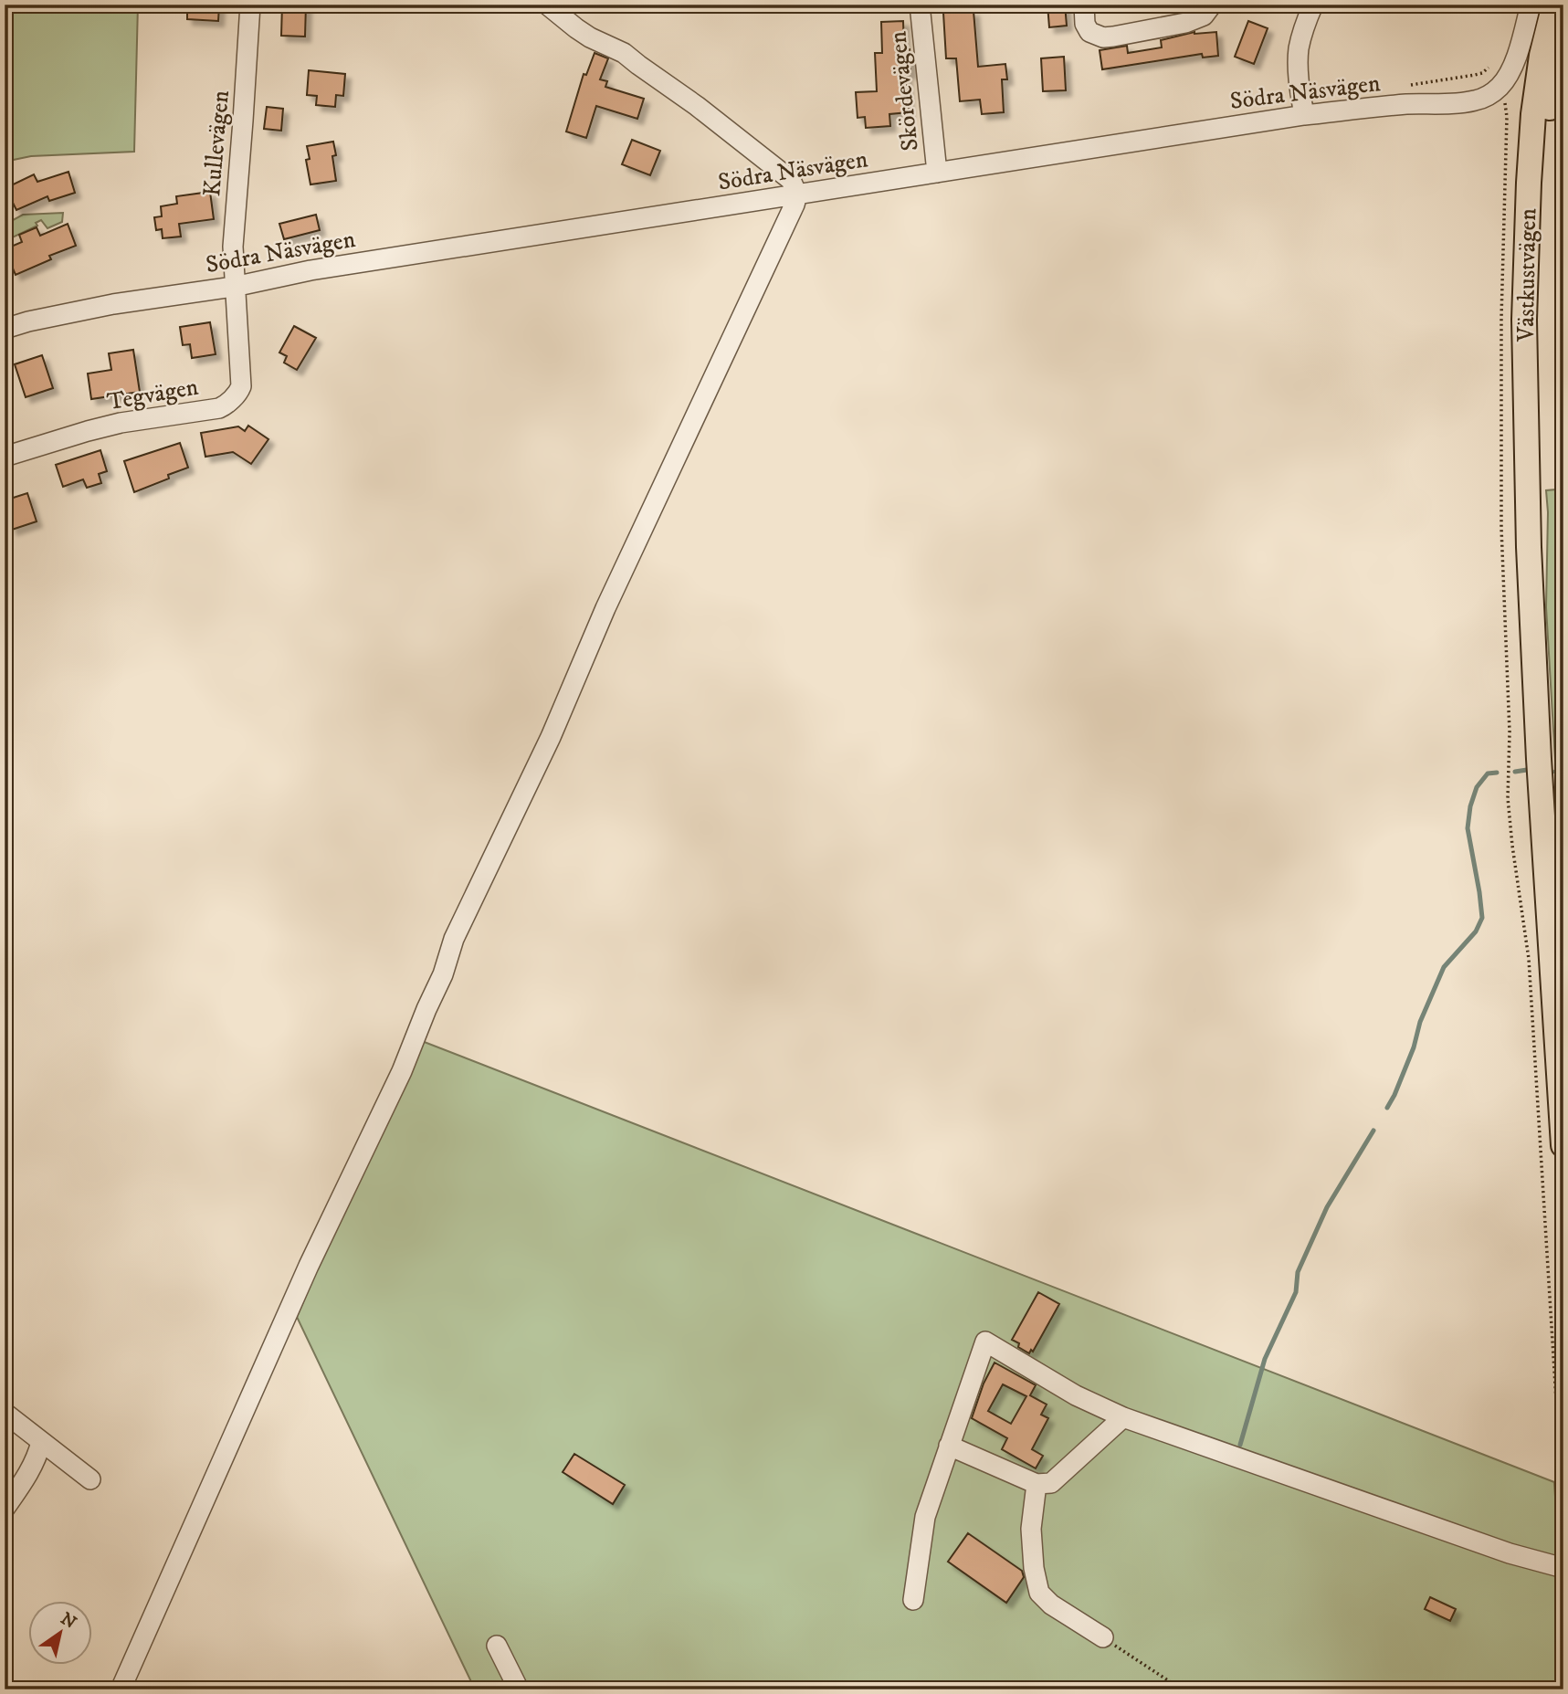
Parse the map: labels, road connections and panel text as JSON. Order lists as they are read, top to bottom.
{
  "streets": {
    "main road": ["Västkustvägen"],
    "street": [
      "Skördevägen",
      "Södra Näsvägen",
      "Kullevägen",
      "Tegvägen"
    ]
  },
  "crossings": [
    ["Skördevägen", "Södra Näsvägen"],
    ["Södra Näsvägen", "Kullevägen"],
    ["Södra Näsvägen", "Tegvägen"],
    ["Kullevägen", "Tegvägen"]
  ],
  "north": "top right"
}
